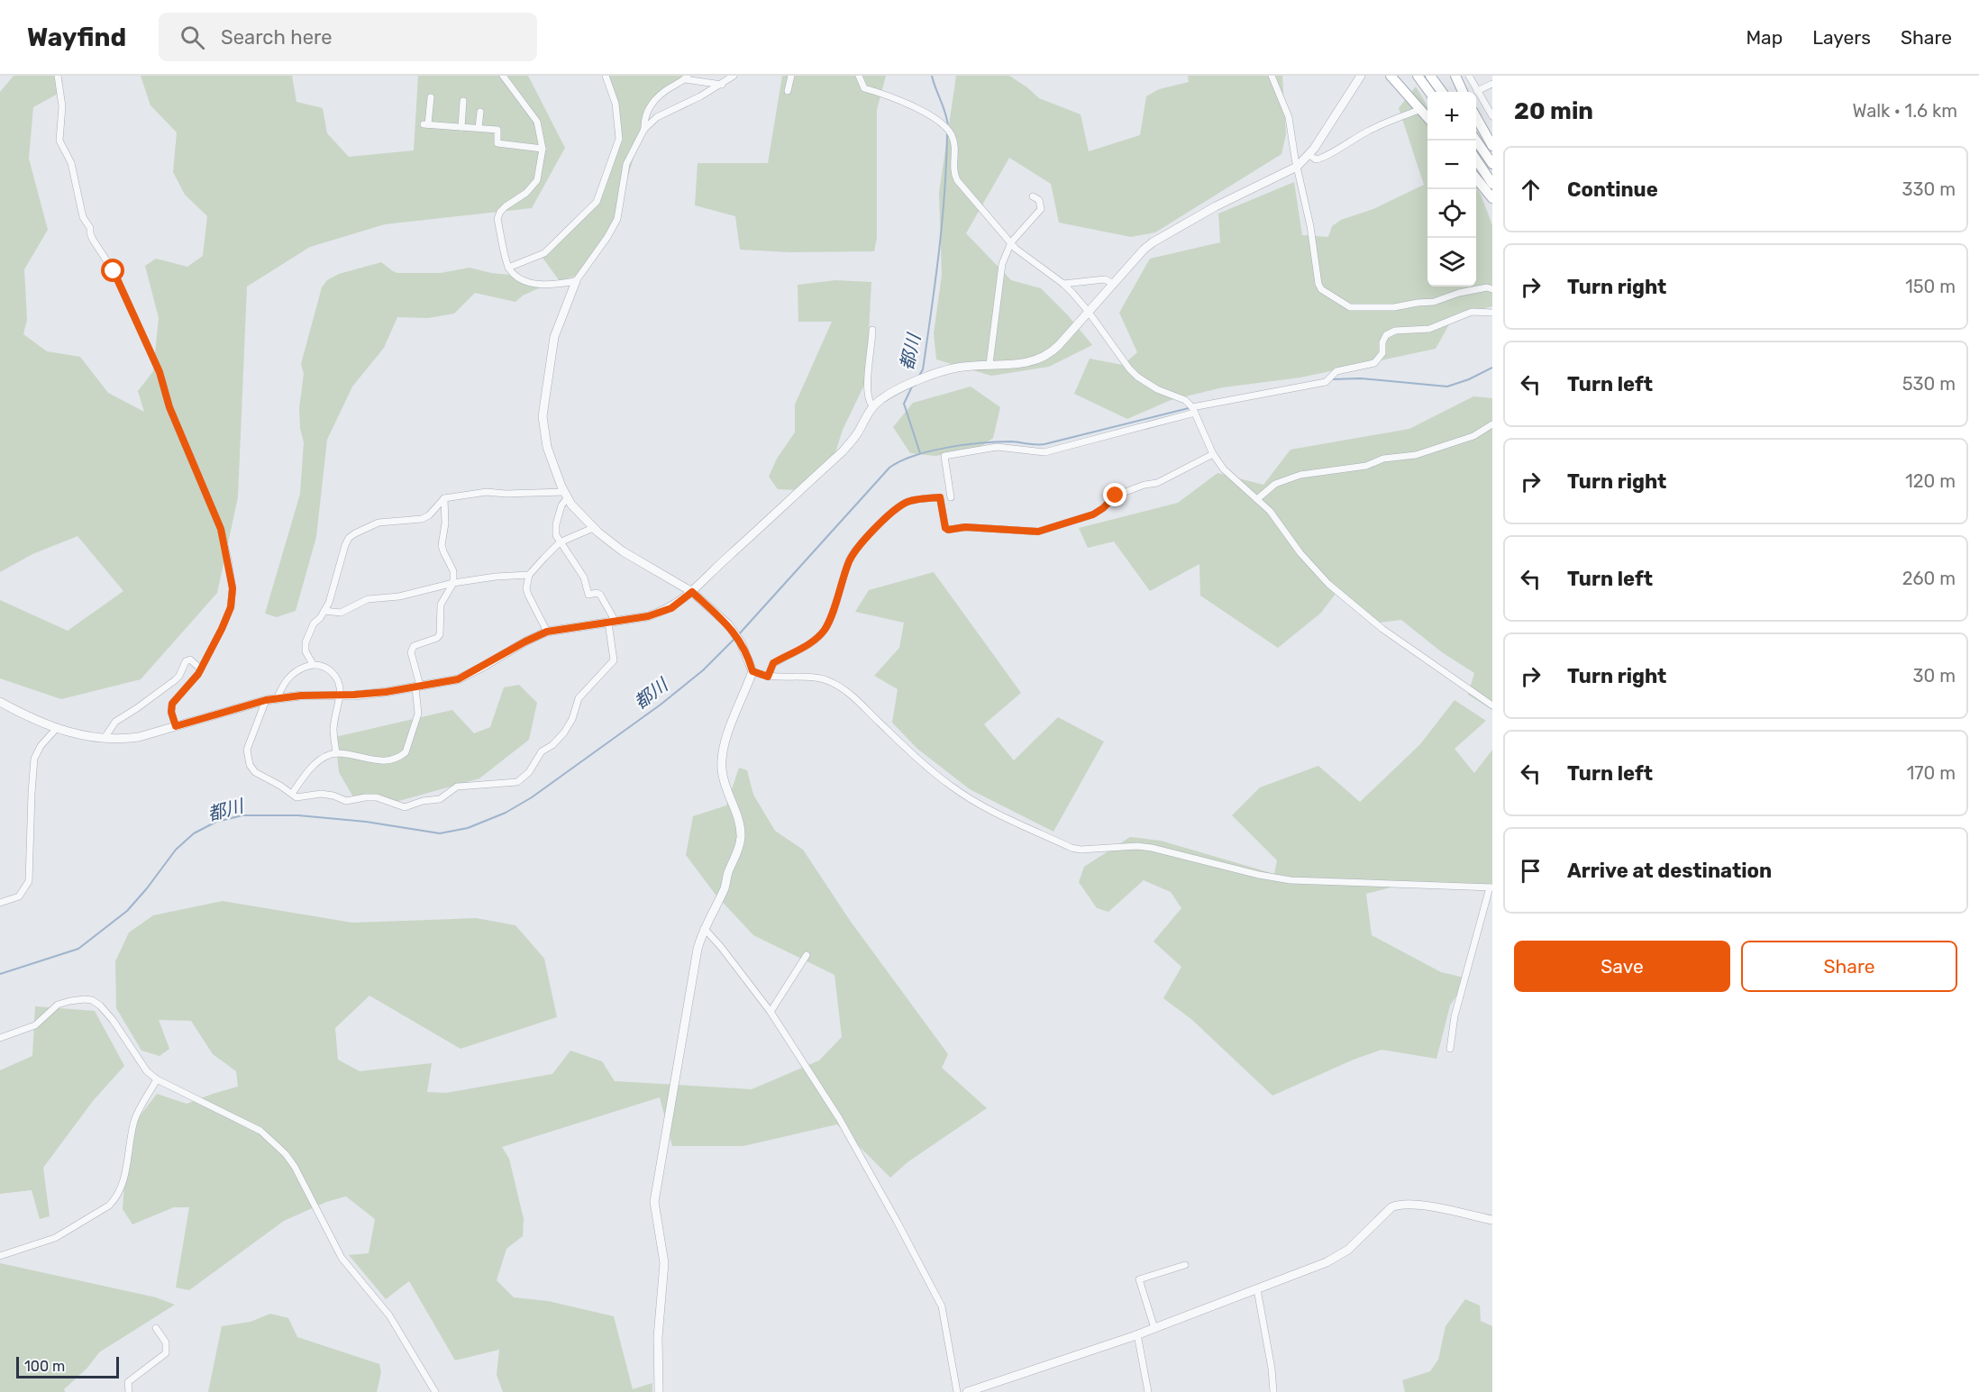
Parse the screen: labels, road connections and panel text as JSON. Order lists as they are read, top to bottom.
{
  "water": ["都川"],
  "scale_bar": "100 m",
  "page": {
    "header": "Wayfind",
    "search": "Search here",
    "nav": ["Map", "Layers", "Share"],
    "heading": ["20 min", "Walk · 1.6 km"],
    "map_buttons": ["+", "−"],
    "list": [
      ["Continue", "330 m"],
      ["Turn right", "150 m"],
      ["Turn left", "530 m"],
      ["Turn right", "120 m"],
      ["Turn left", "260 m"],
      ["Turn right", "30 m"],
      ["Turn left", "170 m"],
      "Arrive at destination"
    ],
    "buttons": ["Save", "Share"],
    "scale": "100 m"
  }
}
